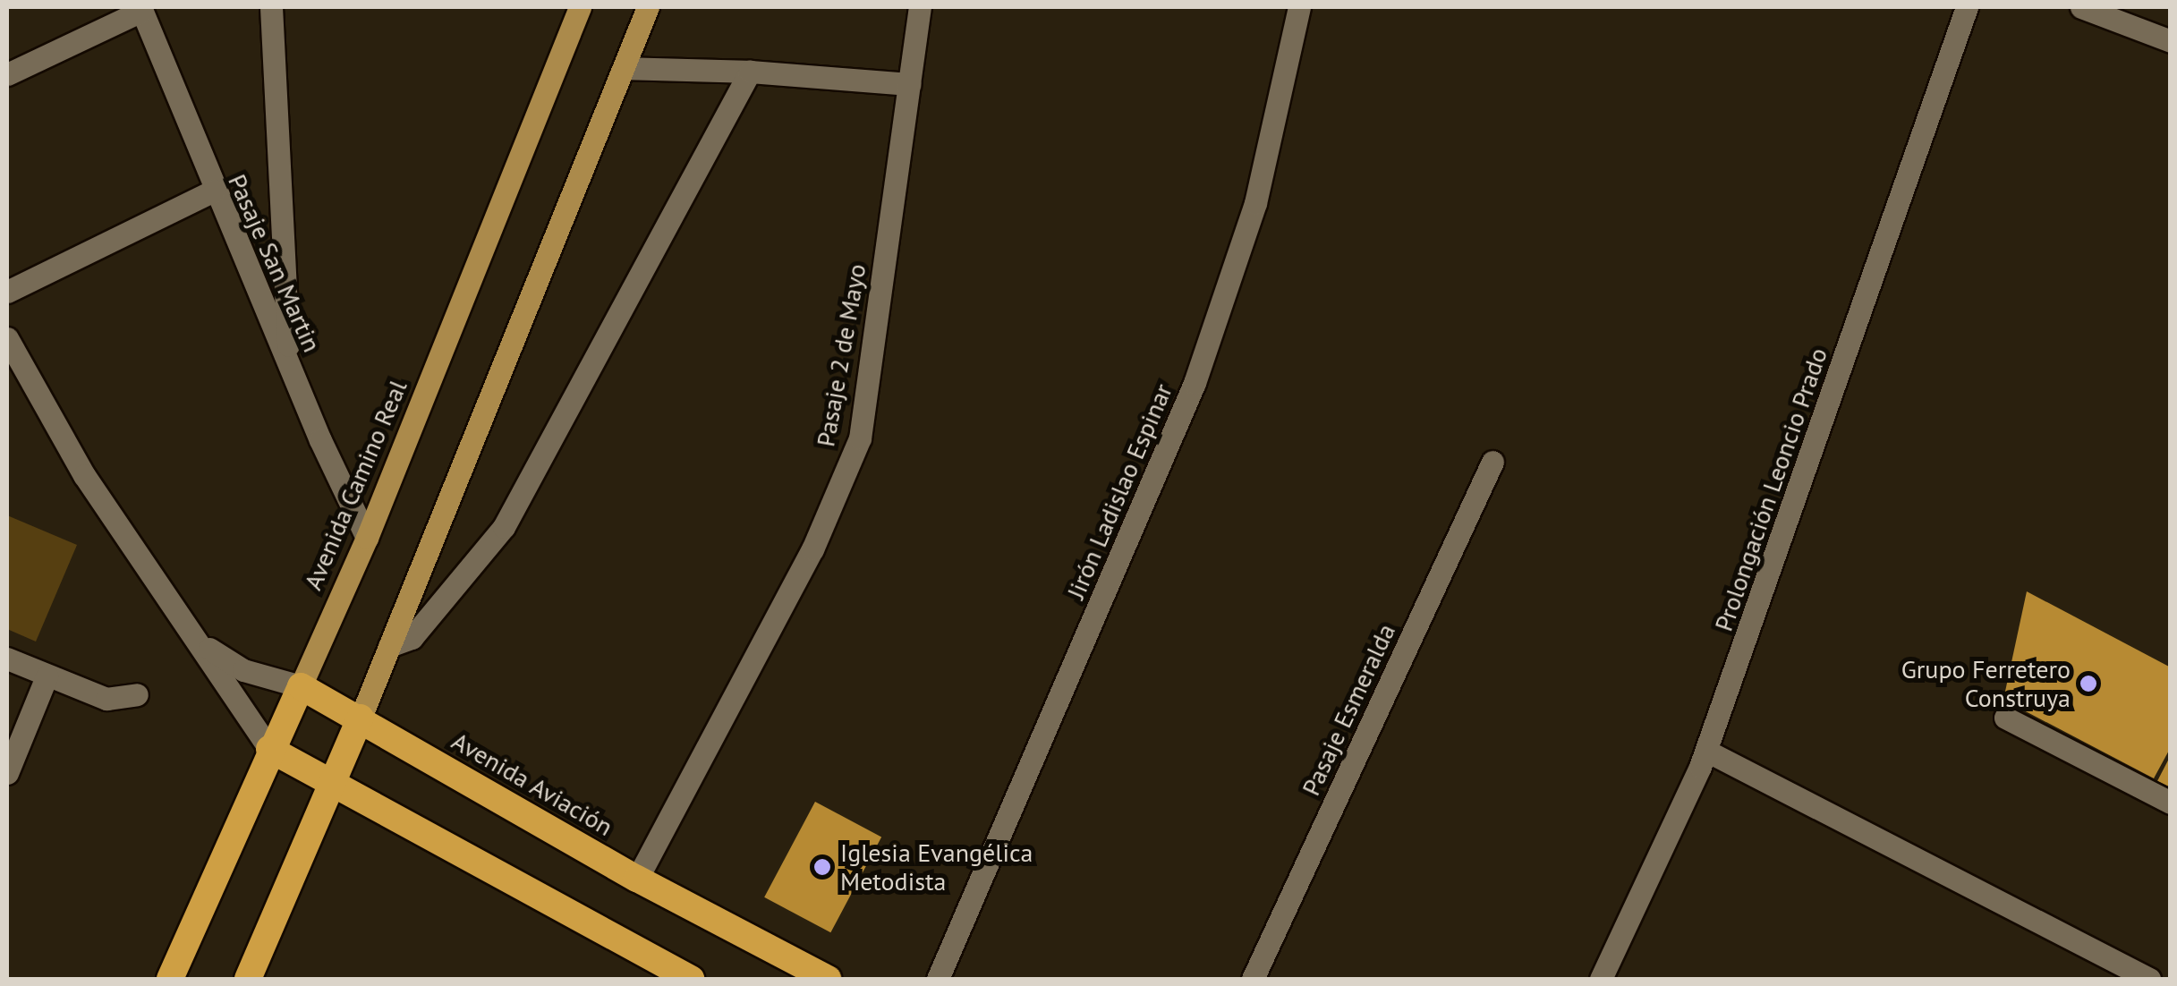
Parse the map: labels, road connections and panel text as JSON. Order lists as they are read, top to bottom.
{
  "streets": {
    "highway": ["Avenida Camino Real", "Avenida Aviación"],
    "street": [
      "Pasaje San Martin",
      "Pasaje 2 de Mayo",
      "Prolongación Leoncio Prado",
      "Jirón Ladislao Espinar",
      "Pasaje Esmeralda"
    ]
  },
  "crossings": [
    ["Pasaje San Martin", "Avenida Camino Real"],
    ["Pasaje 2 de Mayo", "Avenida Aviación"],
    ["Avenida Camino Real", "Avenida Aviación"]
  ],
  "places": ["Grupo Ferretero Construya", "Iglesia Evangélica Metodista"]
}
